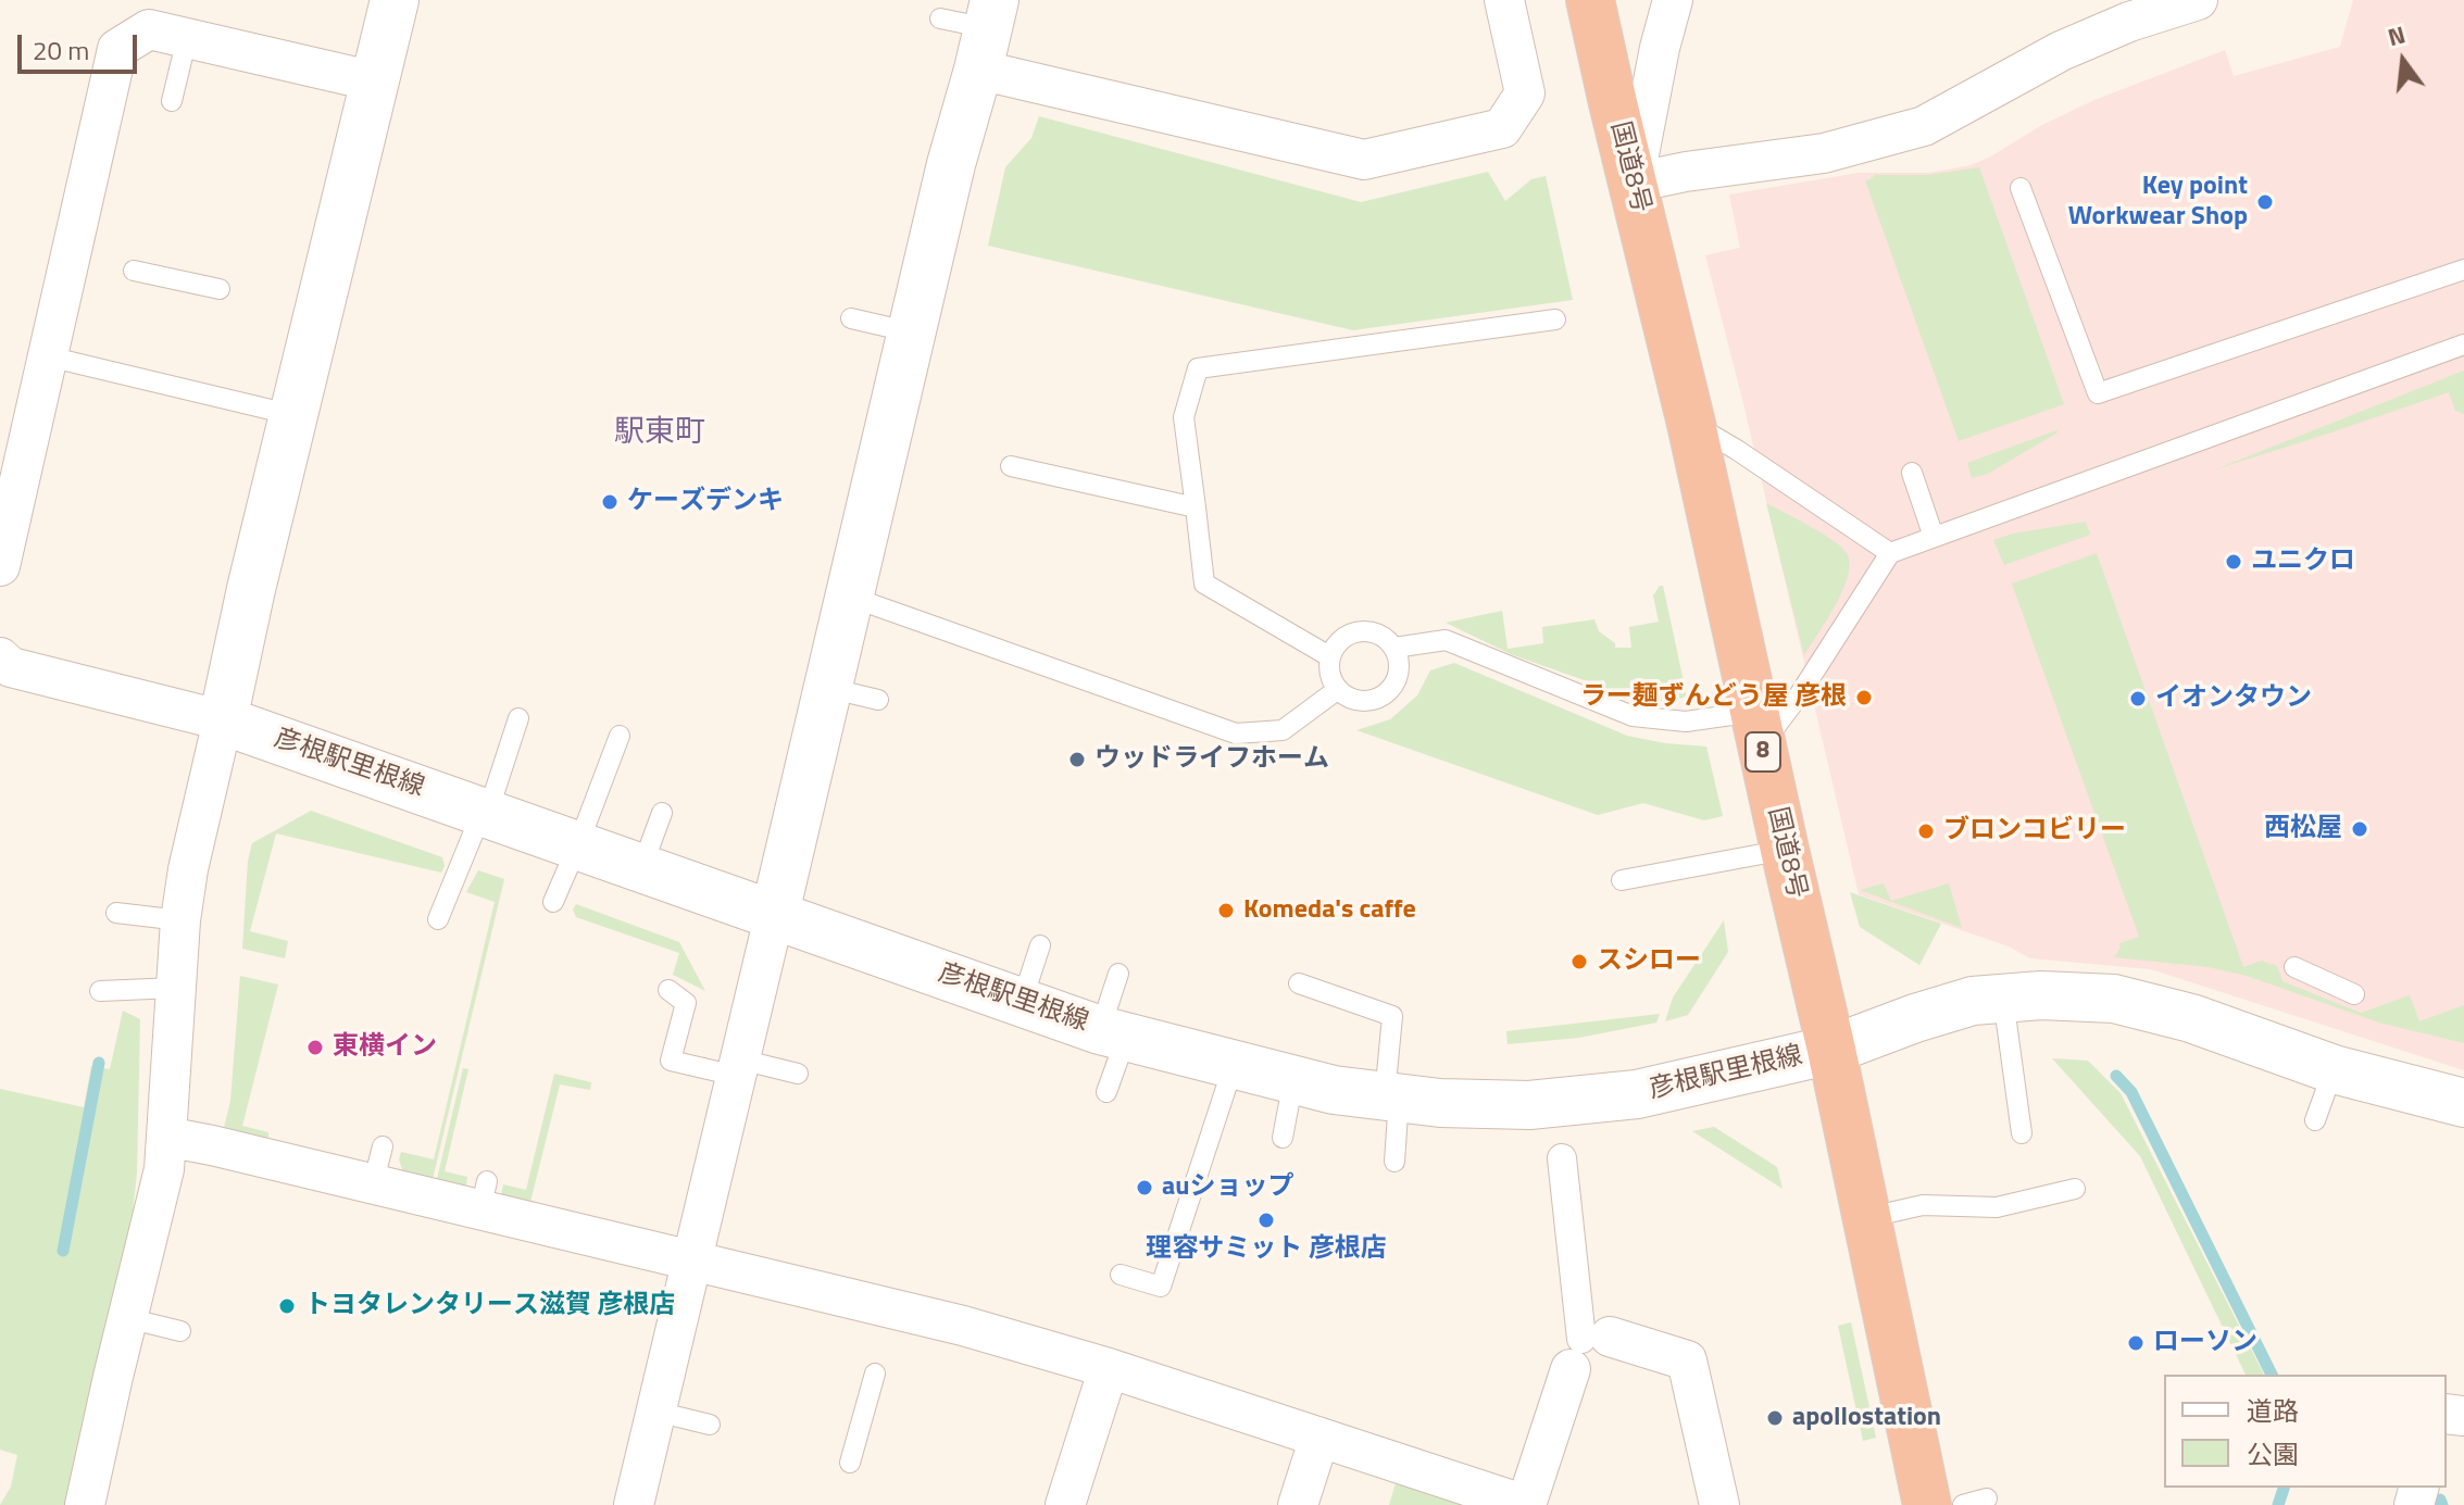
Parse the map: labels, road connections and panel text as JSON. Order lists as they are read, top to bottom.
{
  "streets": {
    "highway": ["国道8号", "8"],
    "street": ["彦根駅里根線"]
  },
  "crossings": [
    ["国道8号", "彦根駅里根線"]
  ],
  "districts": ["駅東町"],
  "places": [
    "Key point Workwear Shop",
    "ケーズデンキ",
    "ユニクロ",
    "ラー麺ずんどう屋 彦根",
    "イオンタウン",
    "ウッドライフホーム",
    "西松屋",
    "ブロンコビリー",
    "Komeda's caffe",
    "スシロー",
    "東横イン",
    "auショップ",
    "理容サミット 彦根店",
    "トヨタレンタリース滋賀 彦根店",
    "ローソン",
    "apollostation"
  ],
  "legend": ["道路", "公園"],
  "scale_bar": "20 m",
  "north": "top"
}
